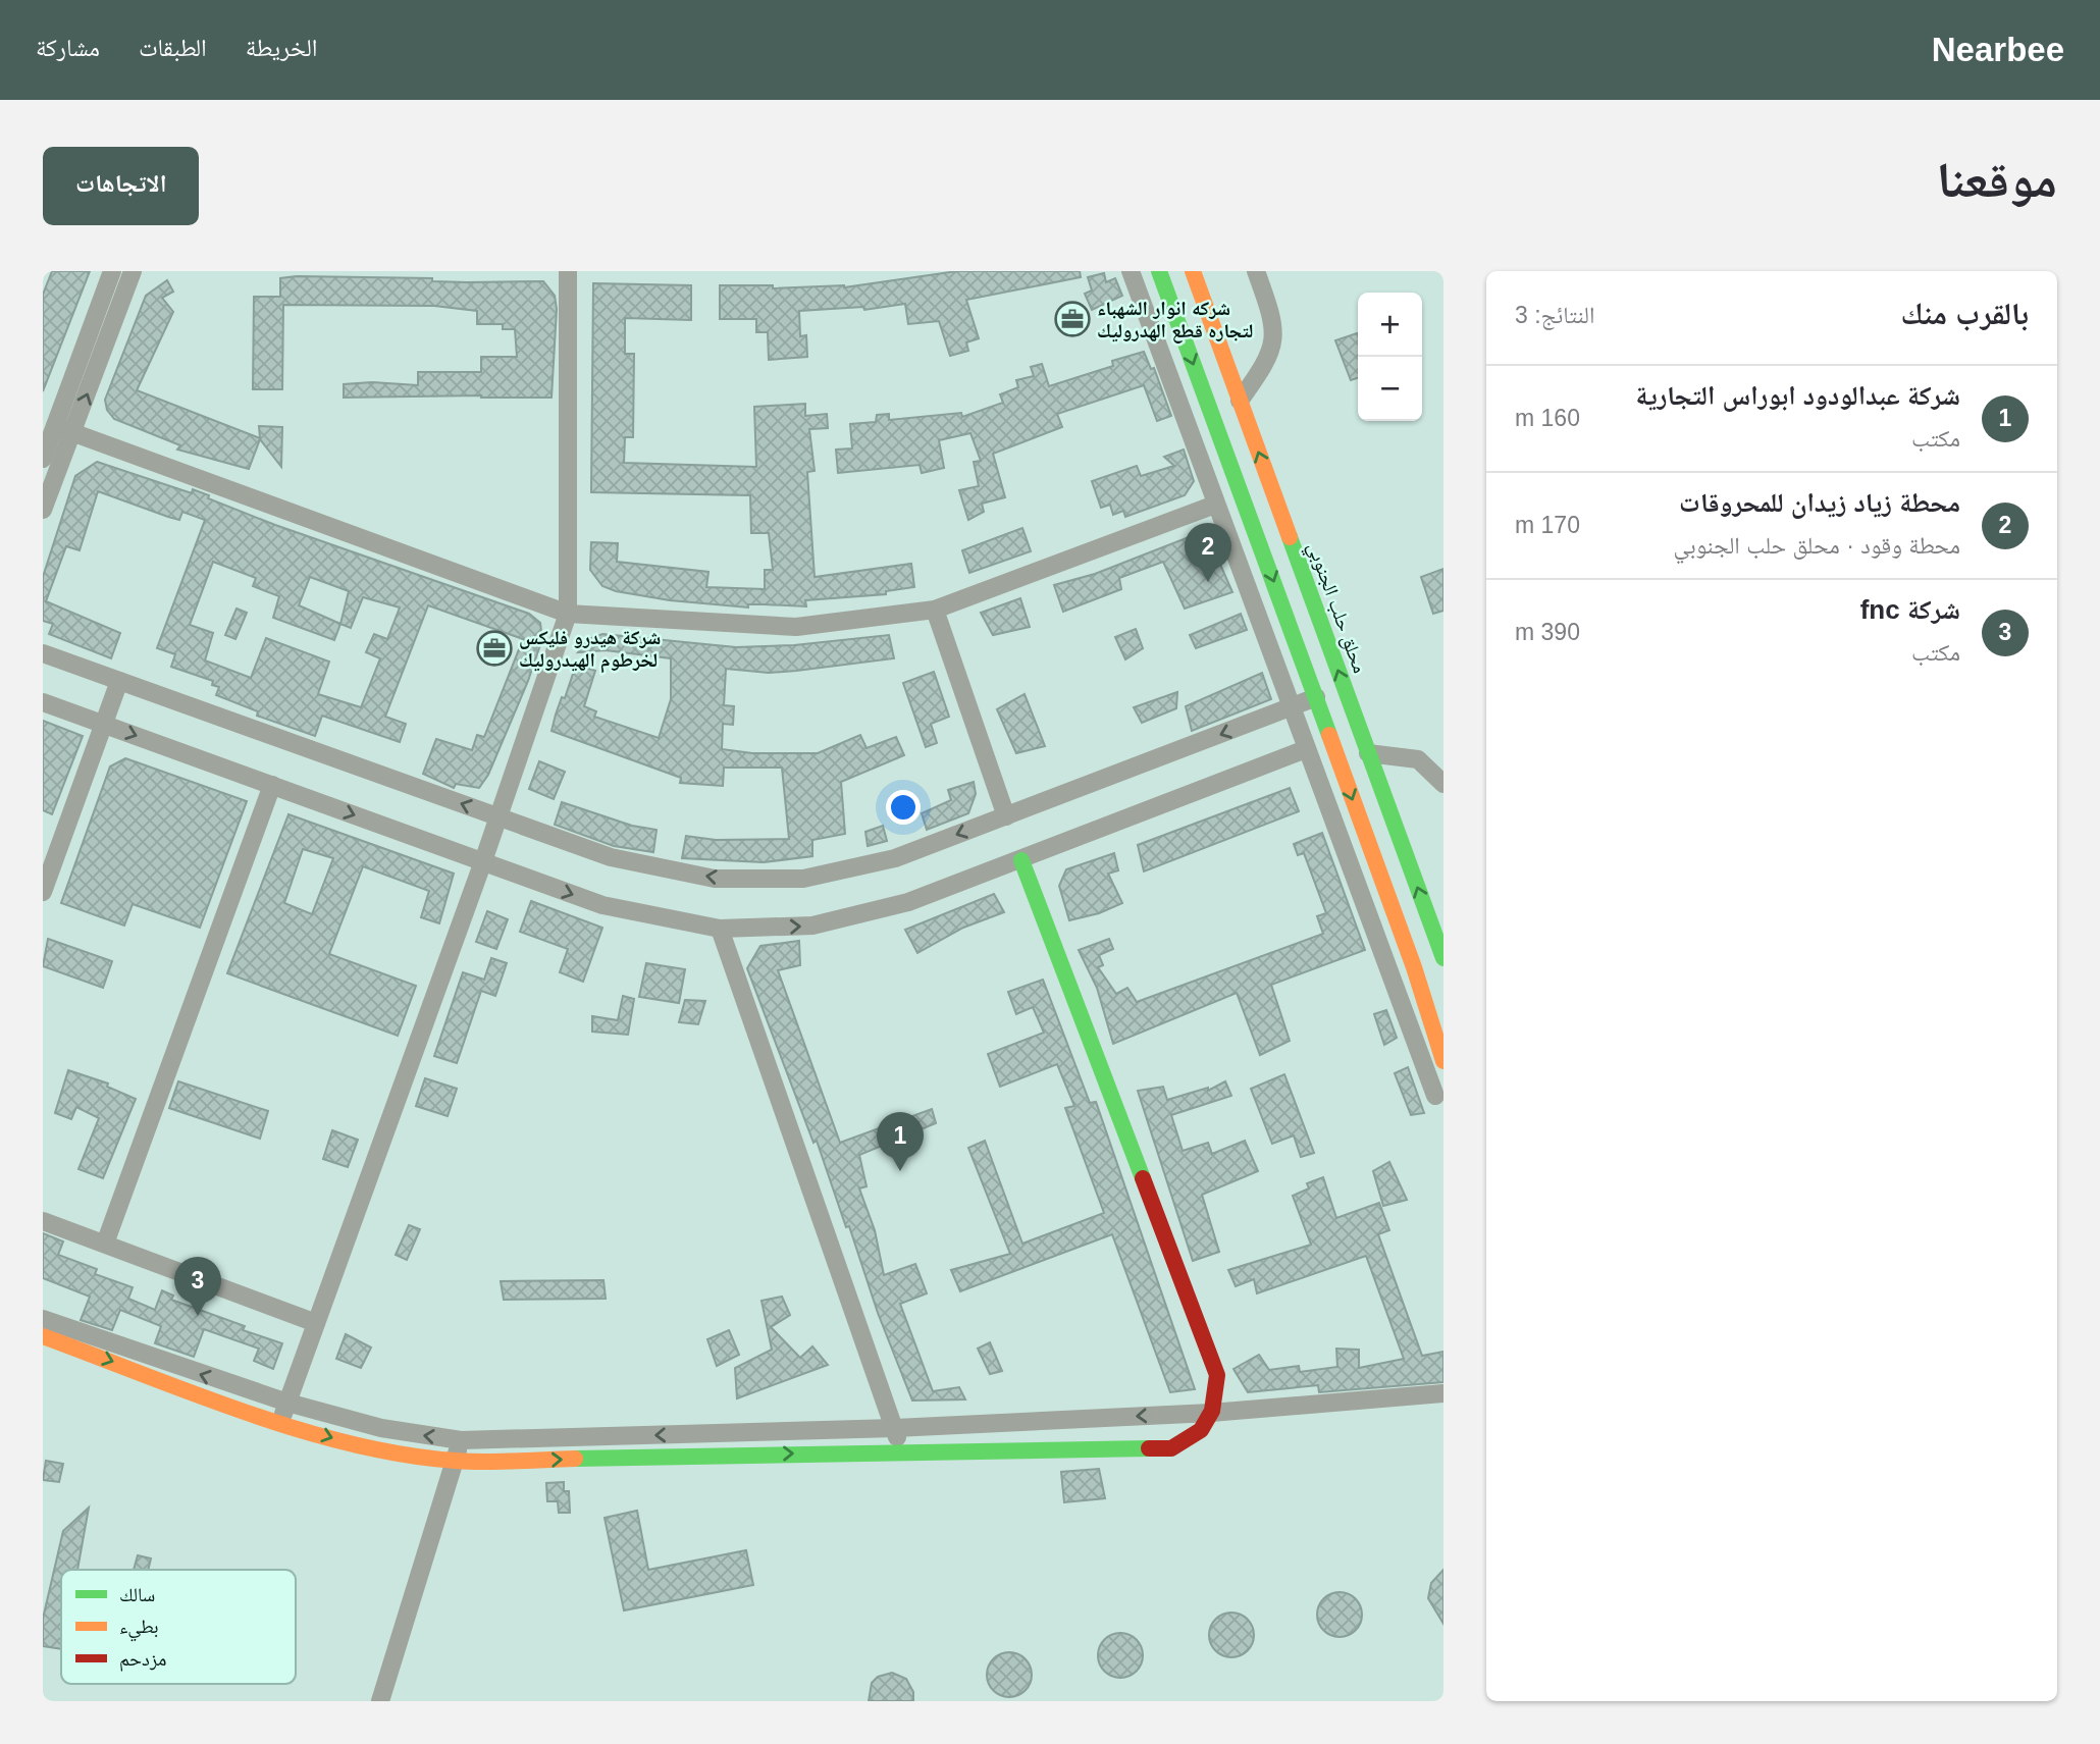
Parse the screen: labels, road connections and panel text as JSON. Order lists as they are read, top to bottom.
{
  "streets": {
    "main road": ["محلق حلب الجنوبي"]
  },
  "places": {
    "office": ["شركه انوار الشهباء لتجاره قطع الهدروليك", "شركة هيدرو فليكس لخرطوم الهيدروليك"]
  },
  "legend": ["سالك", "بطيء", "مزدحم"],
  "page": {
    "header": "Nearbee",
    "nav": ["الخريطة", "الطبقات", "مشاركة"],
    "title": "موقعنا",
    "buttons": "الاتجاهات",
    "heading": ["بالقرب منك", "النتائج: 3"],
    "map_buttons": ["+", "−"],
    "list": [
      {
        "mark": "1",
        "name": "شركة عبدالودود ابوراس التجارية",
        "note": "مكتب",
        "value": "160 m"
      },
      {
        "mark": "2",
        "name": "محطة زياد زيدان للمحروقات",
        "note": "محطة وقود · محلق حلب الجنوبي",
        "value": "170 m"
      },
      {
        "mark": "3",
        "name": "شركة fnc",
        "note": "مكتب",
        "value": "390 m"
      }
    ],
    "pins": ["2", "1", "3"]
  }
}
